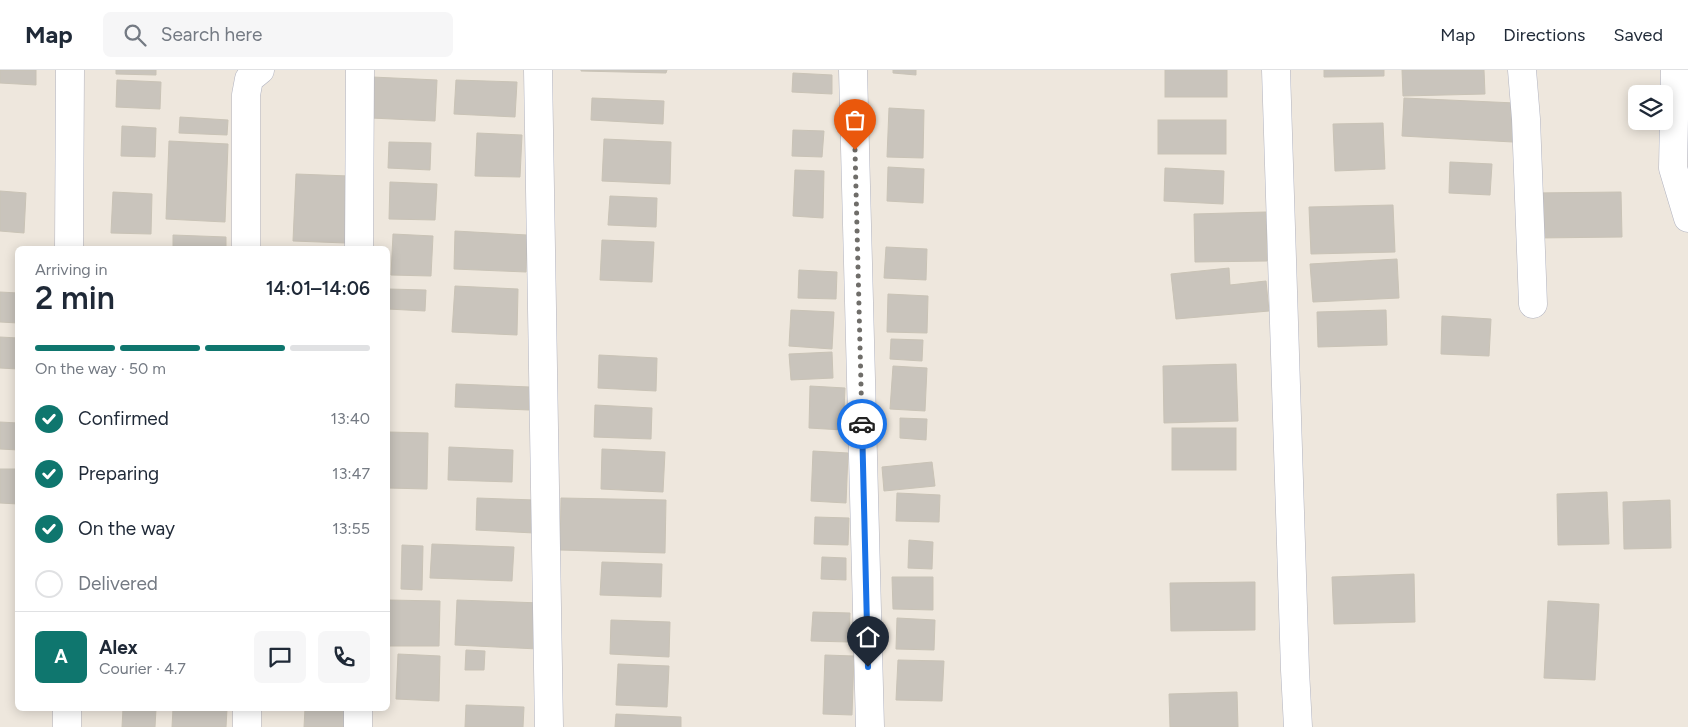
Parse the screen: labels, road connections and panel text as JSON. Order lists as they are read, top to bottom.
{
  "page": {
    "header": "Map",
    "search": "Search here",
    "nav": ["Map", "Directions", "Saved"],
    "heading": ["2 min", "Arriving in", "14:01–14:06"],
    "panel": ["Alex", "Courier · 4.7"],
    "bar": "On the way · 50 m",
    "list": [
      ["Confirmed", "13:40"],
      ["Preparing", "13:47"],
      ["On the way", "13:55"],
      "Delivered"
    ],
    "round": "A"
  }
}
